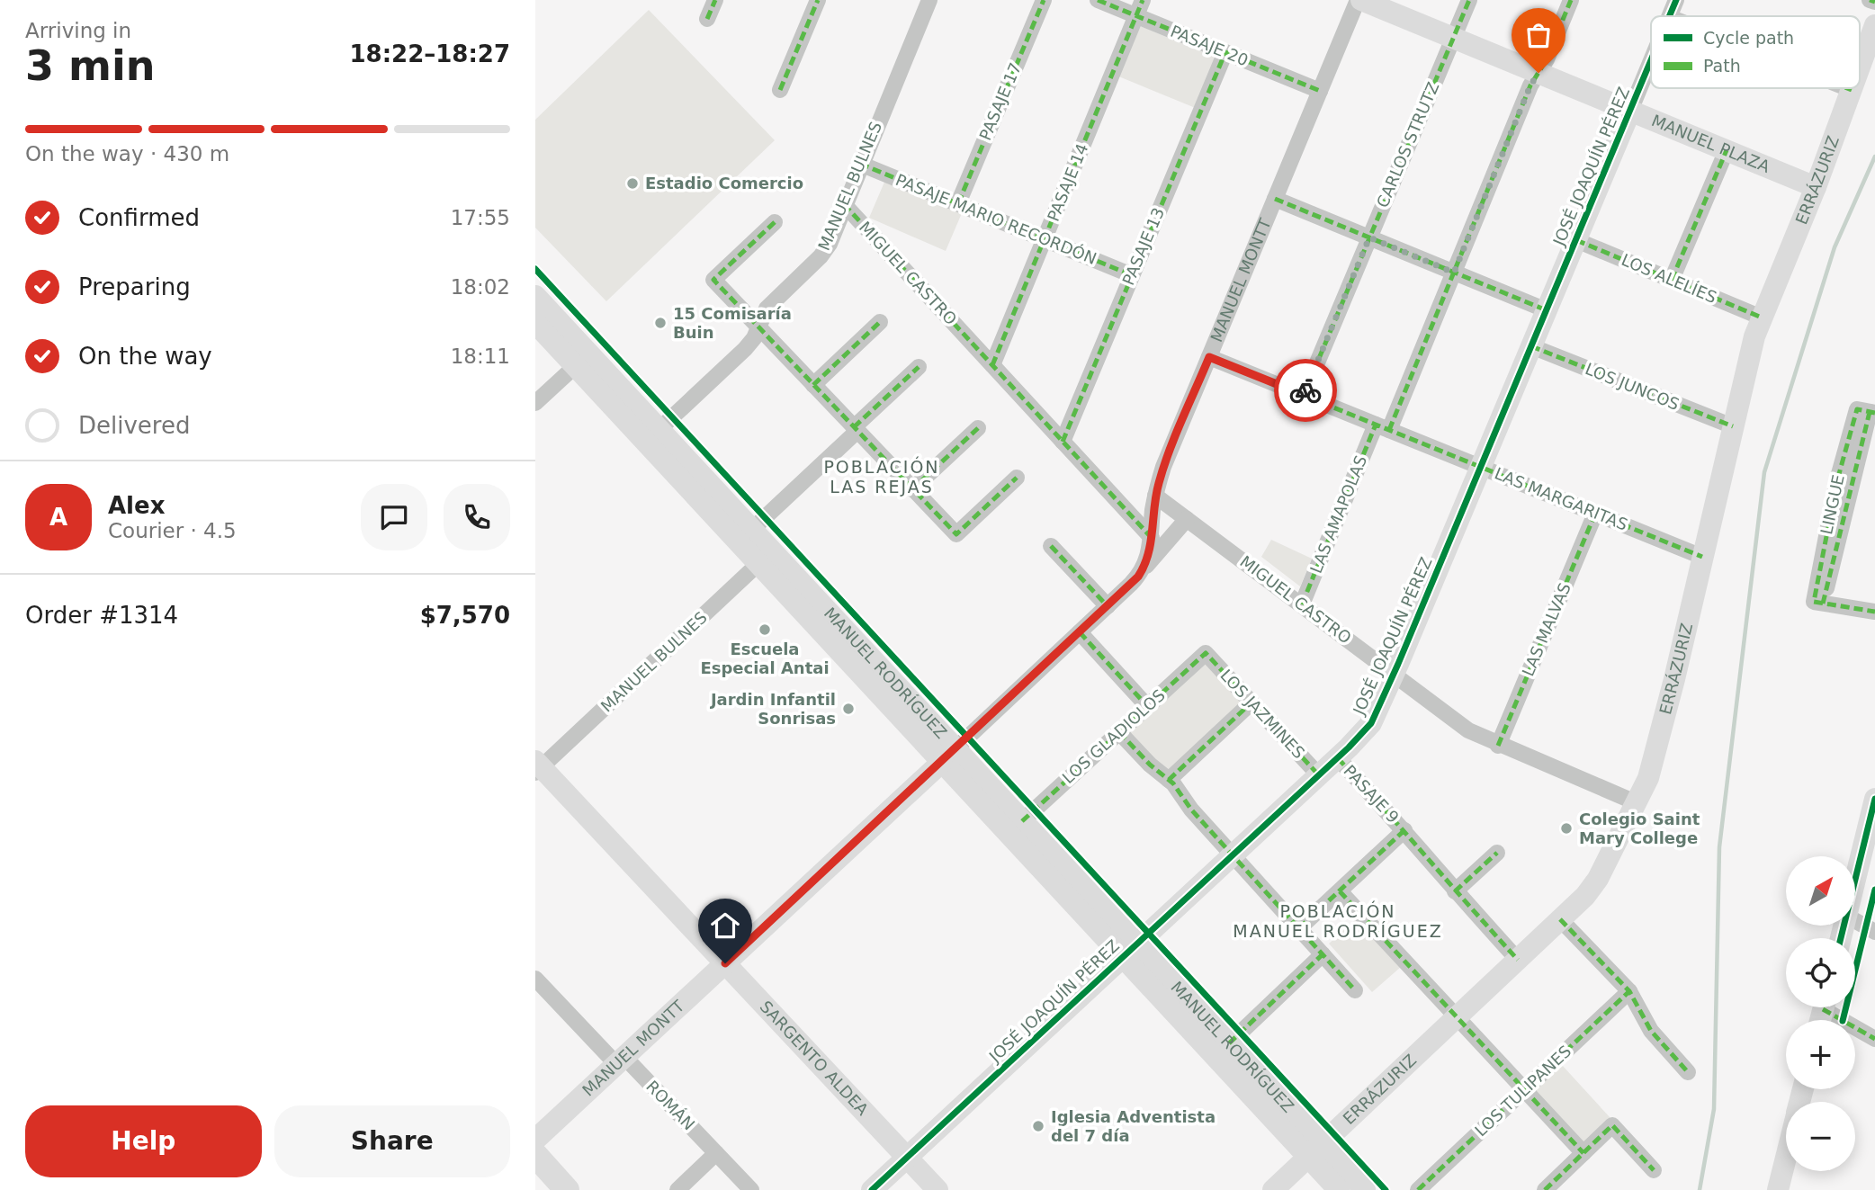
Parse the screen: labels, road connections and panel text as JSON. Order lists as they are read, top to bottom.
{
  "streets": {
    "street": [
      "PASAJE 20",
      "PASAJE 17",
      "MANUEL PLAZA",
      "CARLOS STRUTZ",
      "JOSÉ JOAQUÍN PÉREZ",
      "ERRÁZURIZ",
      "PASAJE 14",
      "MANUEL BULNES",
      "PASAJE MARIO RECORDÓN",
      "PASAJE 13",
      "MIGUEL CASTRO",
      "LOS ALELÍES",
      "MANUEL MONTT",
      "LOS JUNCOS",
      "LAS MARGARITAS",
      "LINGUE",
      "LAS AMAPOLAS",
      "LAS MALVAS",
      "MANUEL RODRÍGUEZ",
      "LOS JAZMINES",
      "LOS GLADIOLOS",
      "PASAJE 9",
      "SARGENTO ALDEA",
      "LOS TULIPANES",
      "ROMÁN"
    ]
  },
  "crossings": [
    ["PASAJE 20", "PASAJE 14"],
    ["PASAJE 20", "PASAJE 13"],
    ["PASAJE 20", "MANUEL MONTT"],
    ["PASAJE 17", "PASAJE MARIO RECORDÓN"],
    ["MANUEL PLAZA", "CARLOS STRUTZ"],
    ["MANUEL PLAZA", "JOSÉ JOAQUÍN PÉREZ"],
    ["MANUEL PLAZA", "ERRÁZURIZ"],
    ["MANUEL PLAZA", "MANUEL MONTT"],
    ["MANUEL PLAZA", "LAS AMAPOLAS"],
    ["CARLOS STRUTZ", "LAS MARGARITAS"],
    ["JOSÉ JOAQUÍN PÉREZ", "MIGUEL CASTRO"],
    ["JOSÉ JOAQUÍN PÉREZ", "LOS ALELÍES"],
    ["JOSÉ JOAQUÍN PÉREZ", "LOS JUNCOS"],
    ["JOSÉ JOAQUÍN PÉREZ", "LAS MARGARITAS"],
    ["JOSÉ JOAQUÍN PÉREZ", "MANUEL RODRÍGUEZ"],
    ["JOSÉ JOAQUÍN PÉREZ", "LOS JAZMINES"],
    ["JOSÉ JOAQUÍN PÉREZ", "PASAJE 9"],
    ["JOSÉ JOAQUÍN PÉREZ", "SARGENTO ALDEA"],
    ["ERRÁZURIZ", "MIGUEL CASTRO"],
    ["ERRÁZURIZ", "LOS ALELÍES"],
    ["ERRÁZURIZ", "LOS JUNCOS"],
    ["ERRÁZURIZ", "LAS MARGARITAS"],
    ["ERRÁZURIZ", "MANUEL RODRÍGUEZ"],
    ["ERRÁZURIZ", "PASAJE 9"],
    ["PASAJE 14", "PASAJE MARIO RECORDÓN"],
    ["PASAJE 14", "MIGUEL CASTRO"],
    ["MANUEL BULNES", "PASAJE MARIO RECORDÓN"],
    ["MANUEL BULNES", "MIGUEL CASTRO"],
    ["MANUEL BULNES", "MANUEL RODRÍGUEZ"],
    ["MANUEL BULNES", "SARGENTO ALDEA"],
    ["PASAJE MARIO RECORDÓN", "PASAJE 13"],
    ["PASAJE 13", "MIGUEL CASTRO"],
    ["MIGUEL CASTRO", "MANUEL MONTT"],
    ["MIGUEL CASTRO", "LAS AMAPOLAS"],
    ["MIGUEL CASTRO", "LAS MALVAS"],
    ["MANUEL MONTT", "LAS MARGARITAS"],
    ["MANUEL MONTT", "MANUEL RODRÍGUEZ"],
    ["MANUEL MONTT", "SARGENTO ALDEA"],
    ["MANUEL MONTT", "ROMÁN"],
    ["LAS MARGARITAS", "LAS AMAPOLAS"],
    ["LAS MARGARITAS", "LAS MALVAS"],
    ["MANUEL RODRÍGUEZ", "LOS GLADIOLOS"],
    ["LOS JAZMINES", "LOS GLADIOLOS"]
  ],
  "districts": ["POBLACIÓN LAS REJAS", "POBLACIÓN MANUEL RODRÍGUEZ"],
  "places": [
    "Estadio Comercio",
    "15 Comisaría Buin",
    "Escuela Especial Antai",
    "Jardin Infantil Sonrisas",
    "Colegio Saint Mary College",
    "Iglesia Adventista del 7 día"
  ],
  "legend": ["Cycle path", "Path"],
  "north": "top right",
  "page": {
    "heading": ["3 min", "Arriving in", "18:22–18:27"],
    "panel": [
      "Alex",
      "Courier · 4.5",
      "Order #1314",
      "$7,570"
    ],
    "bar": "On the way · 430 m",
    "list": [
      ["Confirmed", "17:55"],
      ["Preparing", "18:02"],
      ["On the way", "18:11"],
      "Delivered"
    ],
    "round": "A",
    "map_buttons": ["+", "−"],
    "buttons": ["Help", "Share"]
  }
}
